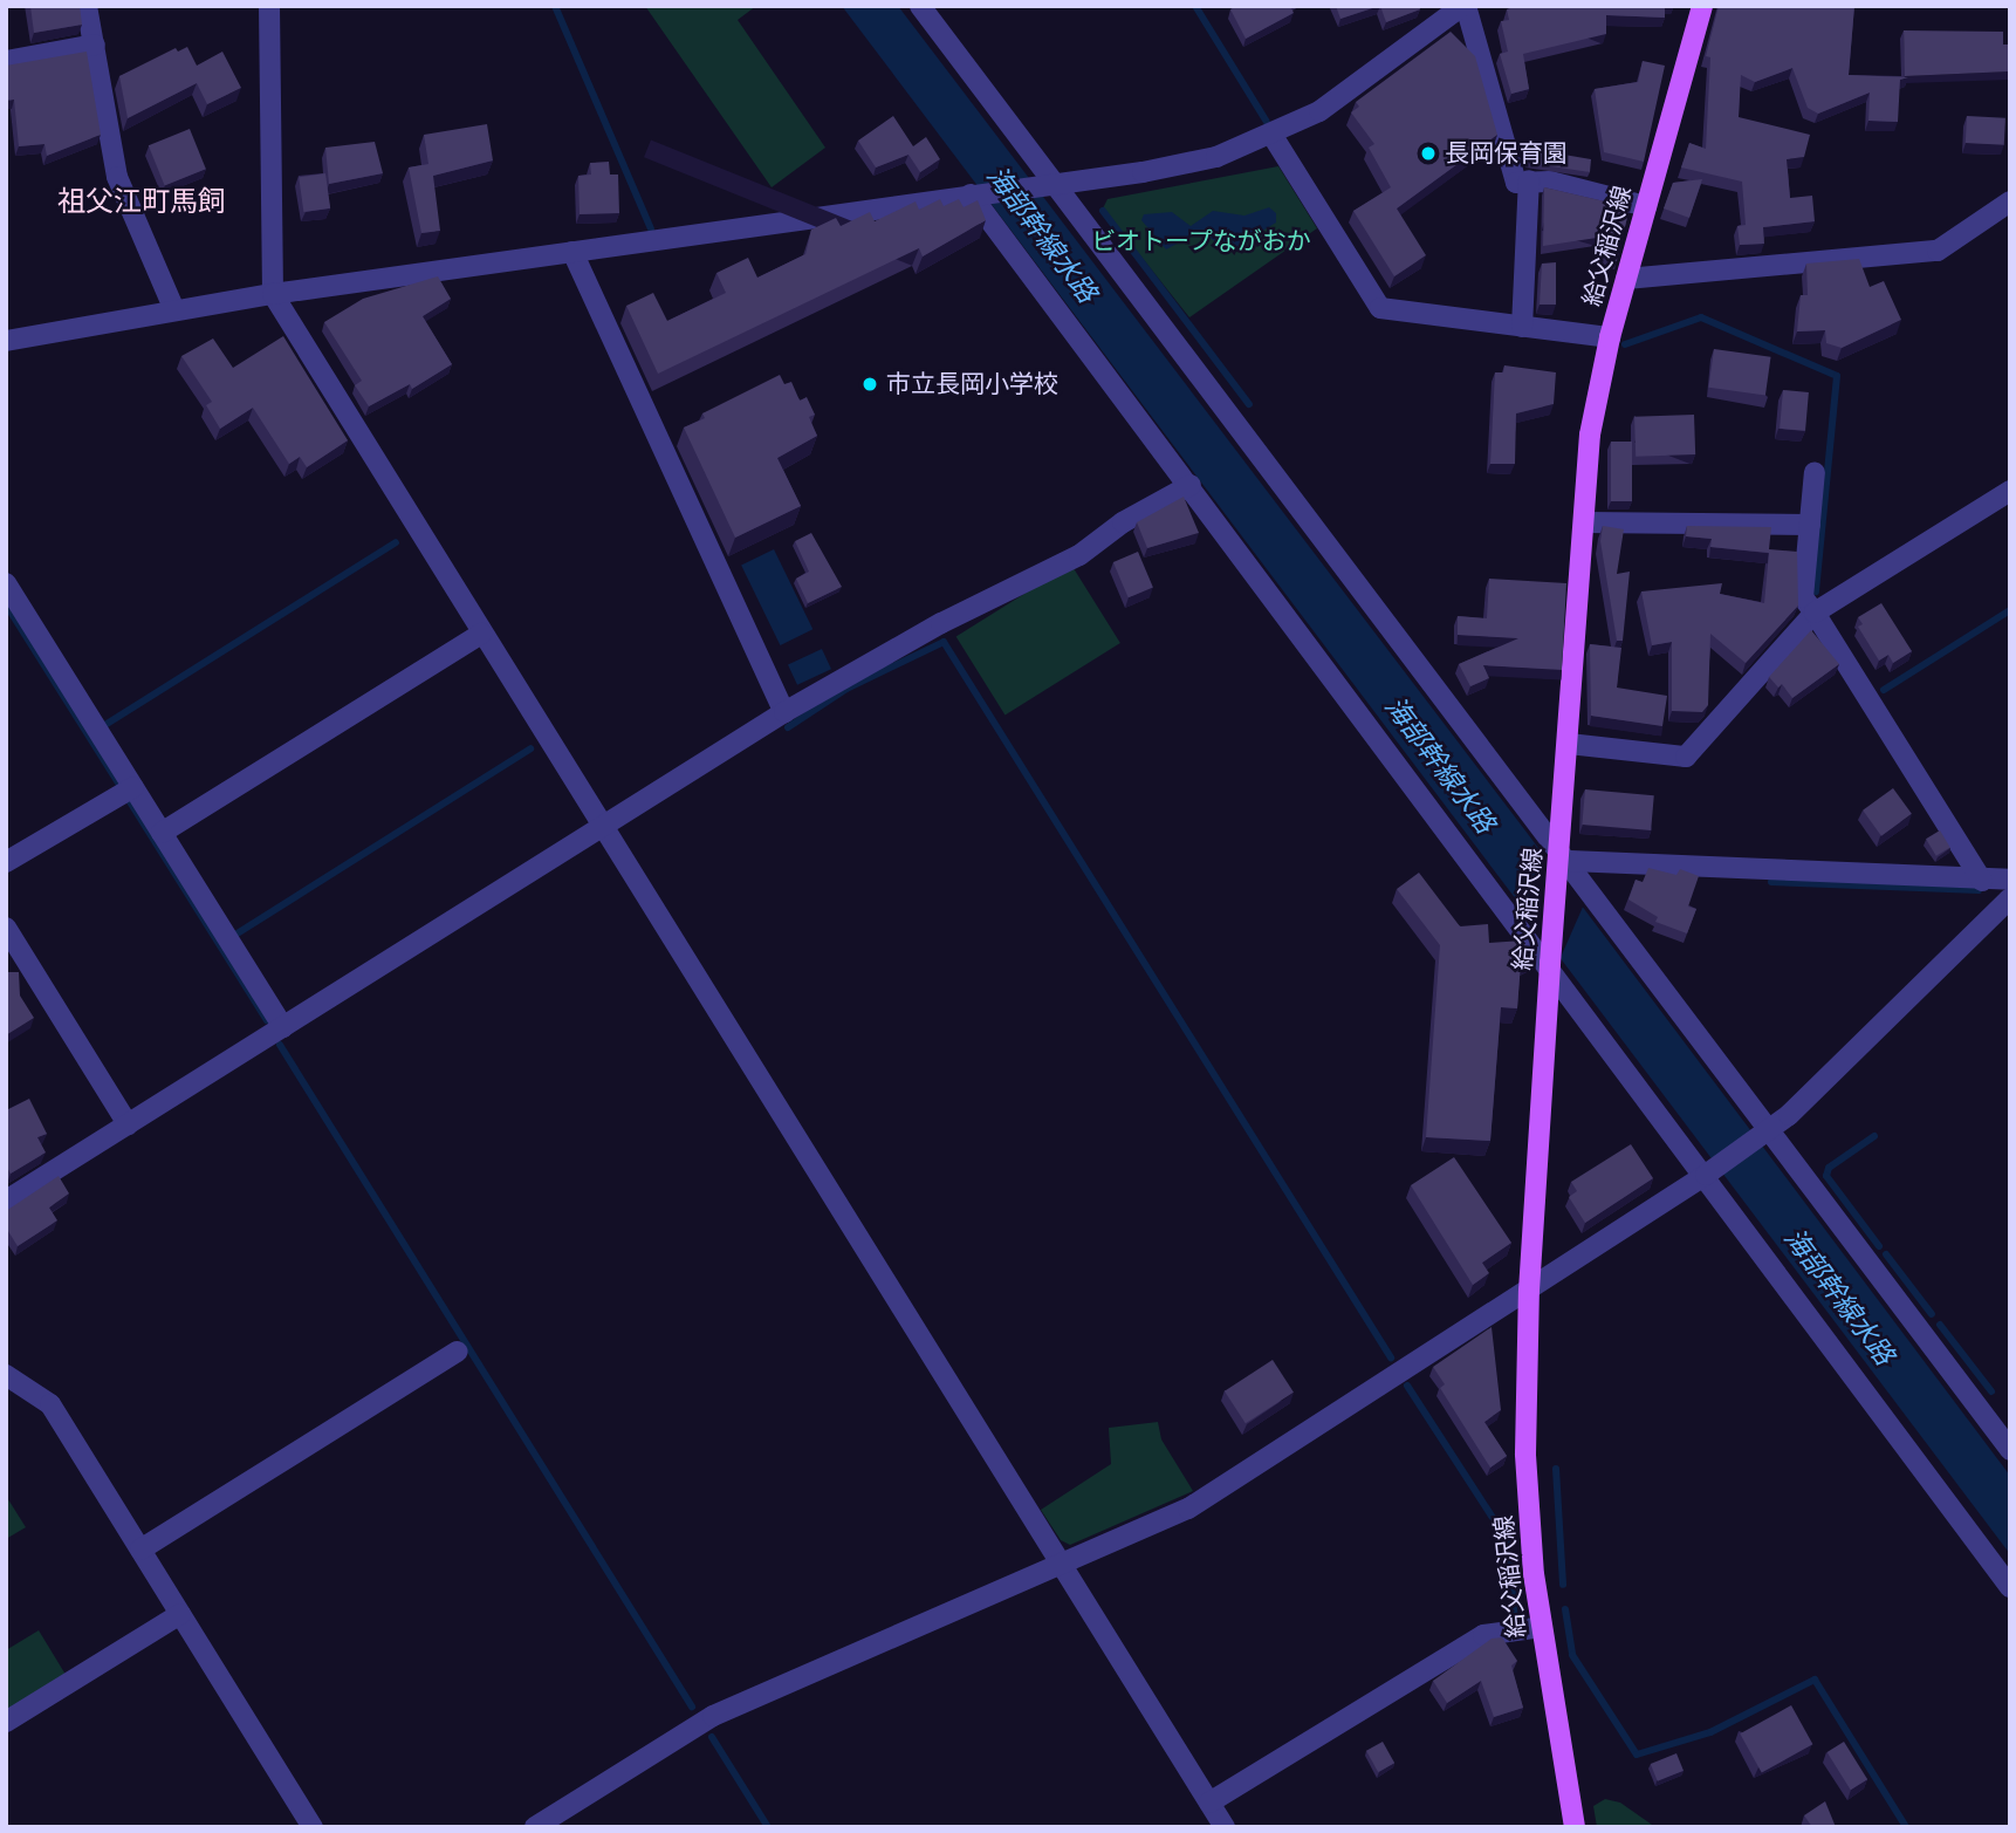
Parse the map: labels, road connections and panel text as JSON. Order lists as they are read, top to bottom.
{
  "streets": {
    "main road": ["給父稲沢線"]
  },
  "districts": ["祖父江町馬飼"],
  "water": ["海部幹線水路"],
  "parks": ["ビオトープながおか"],
  "places": ["長岡保育園", "市立長岡小学校"]
}
